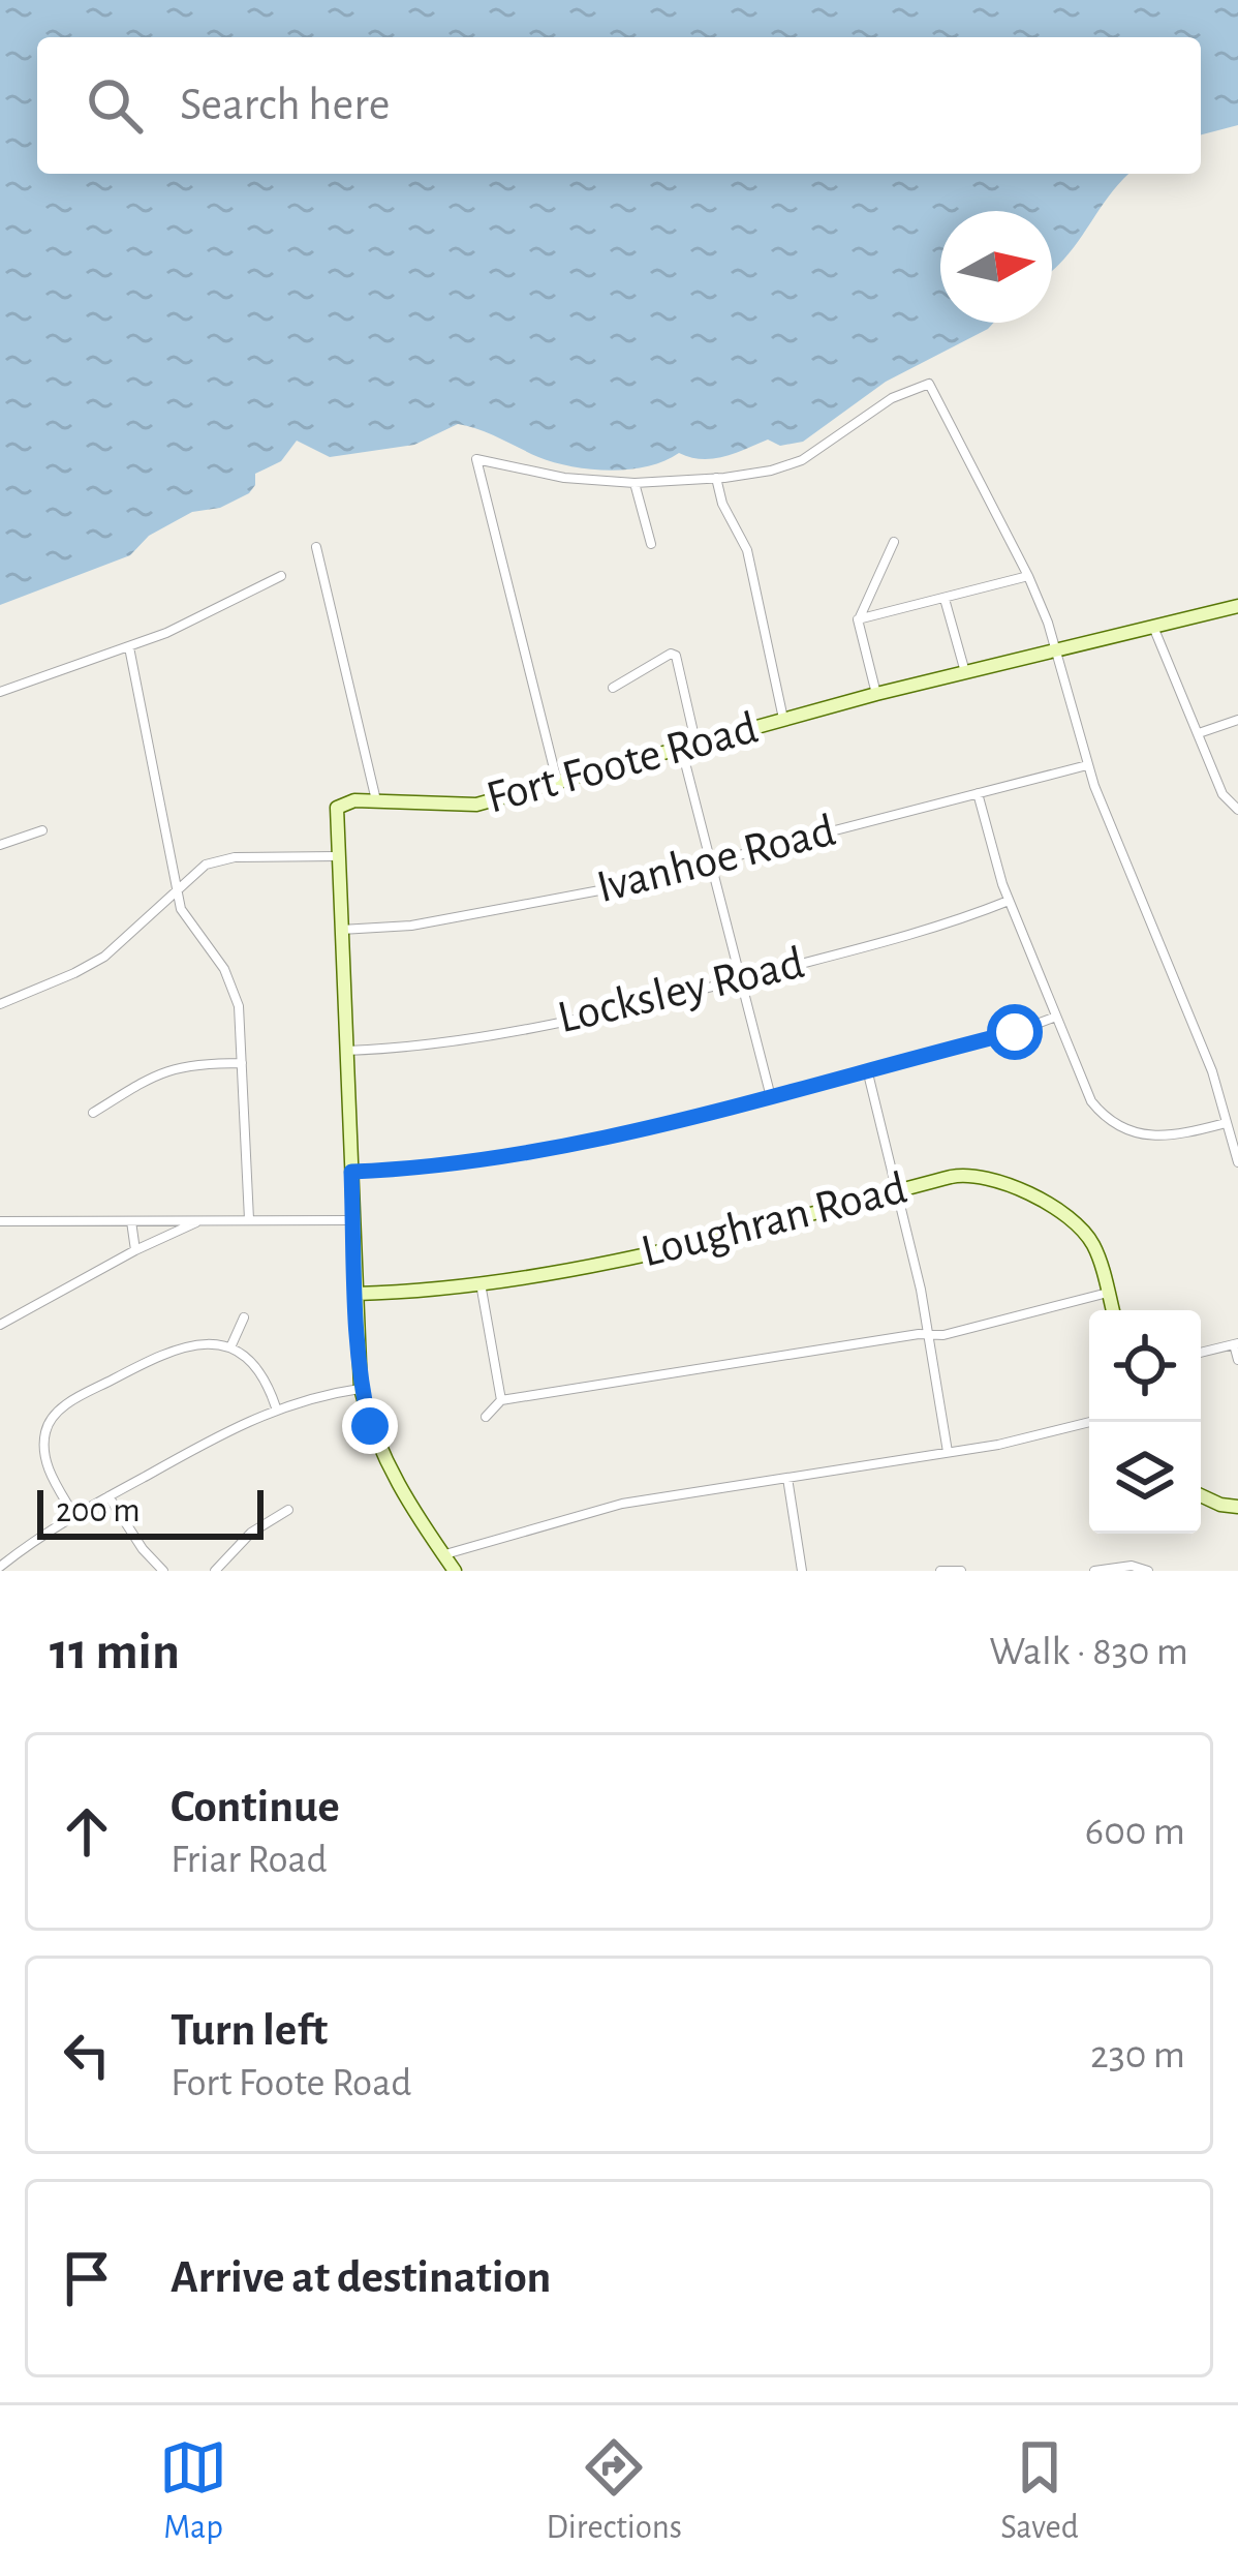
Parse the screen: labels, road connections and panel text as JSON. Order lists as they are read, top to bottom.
{
  "streets": {
    "street": [
      "Fort Foote Road",
      "Ivanhoe Road",
      "Locksley Road",
      "Loughran Road"
    ]
  },
  "scale_bar": "200 m",
  "north": "right",
  "page": {
    "search": "Search here",
    "scale": "200 m",
    "heading": ["11 min", "Walk · 830 m"],
    "list": [
      ["Continue", "Friar Road", "600 m"],
      ["Turn left", "Fort Foote Road", "230 m"],
      "Arrive at destination"
    ],
    "nav": ["Map", "Directions", "Saved"]
  }
}
